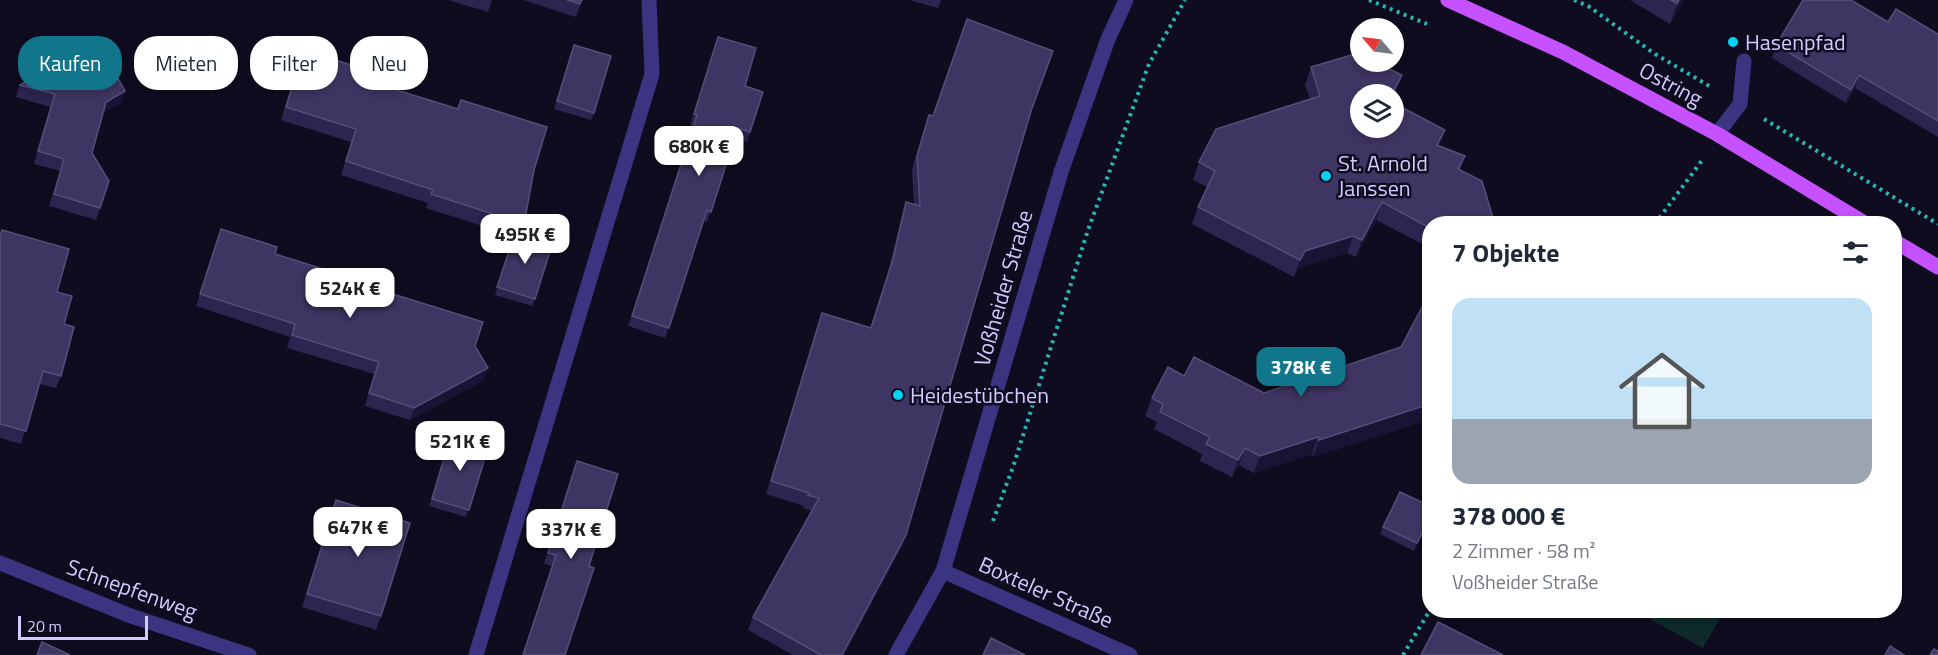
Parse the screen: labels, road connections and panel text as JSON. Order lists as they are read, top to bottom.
{
  "streets": {
    "main road": ["Ostring"],
    "street": ["Voßheider Straße", "Schnepfenweg", "Boxteler Straße"]
  },
  "crossings": [
    ["Voßheider Straße", "Boxteler Straße"]
  ],
  "places": ["Hasenpfad", "St. Arnold Janssen", "Heidestübchen"],
  "scale_bar": "20 m",
  "north": "top left",
  "page": {
    "chip": [
      "Kaufen",
      "Mieten",
      "Filter",
      "Neu"
    ],
    "price": [
      "680K €",
      "495K €",
      "524K €",
      "378K €",
      "521K €",
      "647K €",
      "337K €"
    ],
    "heading": "7 Objekte",
    "list": [
      {
        "name": "378 000 €",
        "note": "2 Zimmer · 58 m² · Voßheider Straße"
      }
    ],
    "scale": "20 m"
  }
}
